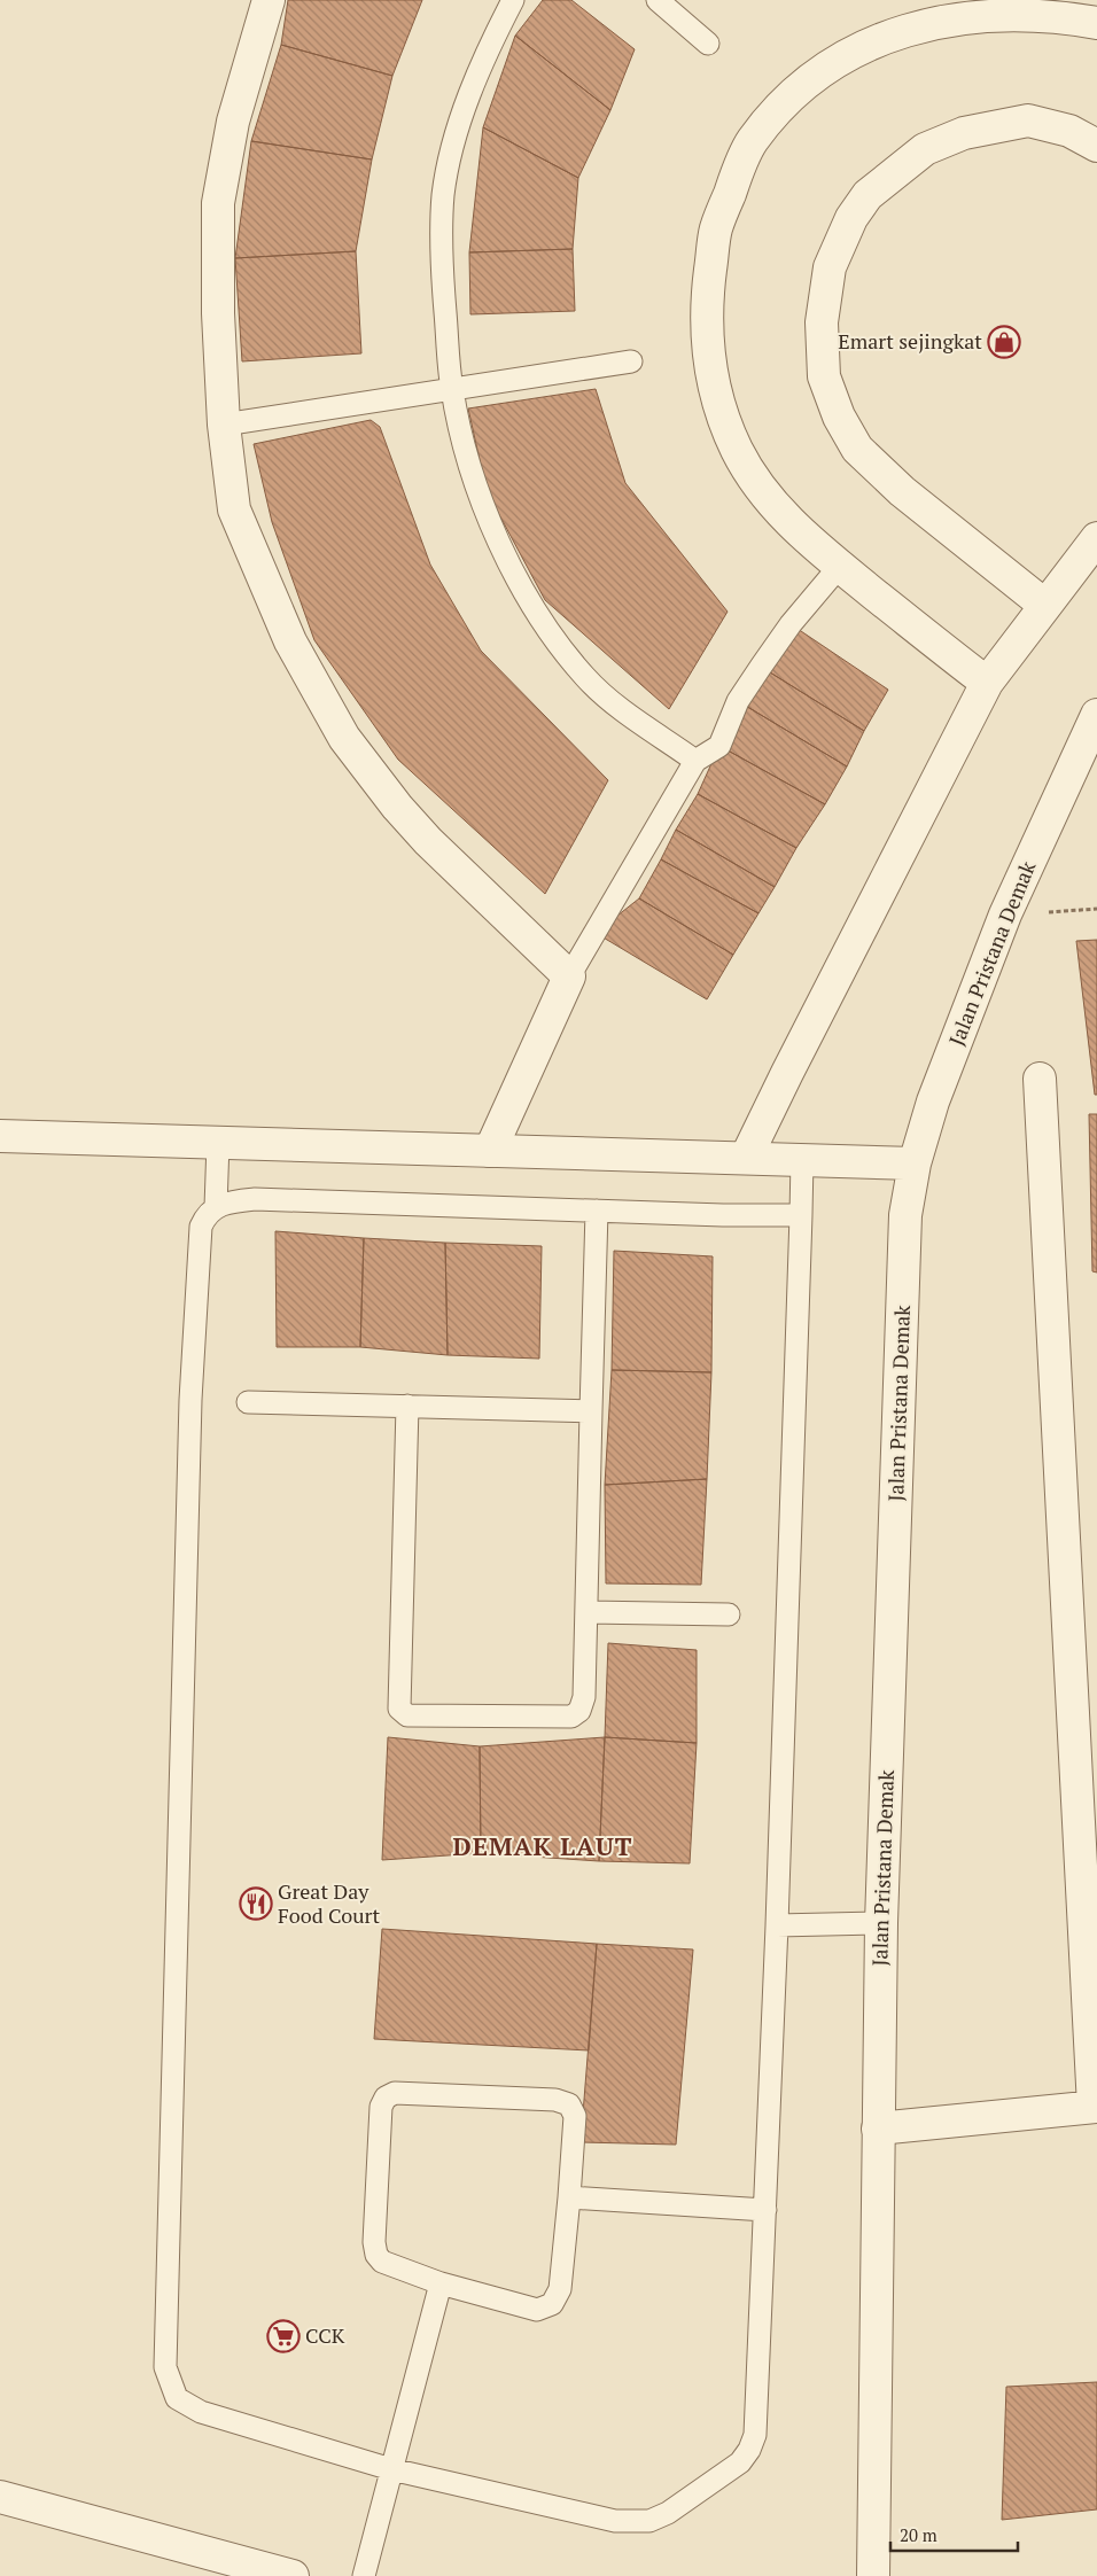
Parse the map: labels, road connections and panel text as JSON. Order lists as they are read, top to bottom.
{
  "streets": {
    "street": ["Jalan Pristana Demak"]
  },
  "districts": ["DEMAK LAUT"],
  "places": {
    "shop": ["Emart sejingkat"],
    "restaurant": ["Great Day Food Court"],
    "supermarket": ["CCK"]
  },
  "scale_bar": "20 m"
}
